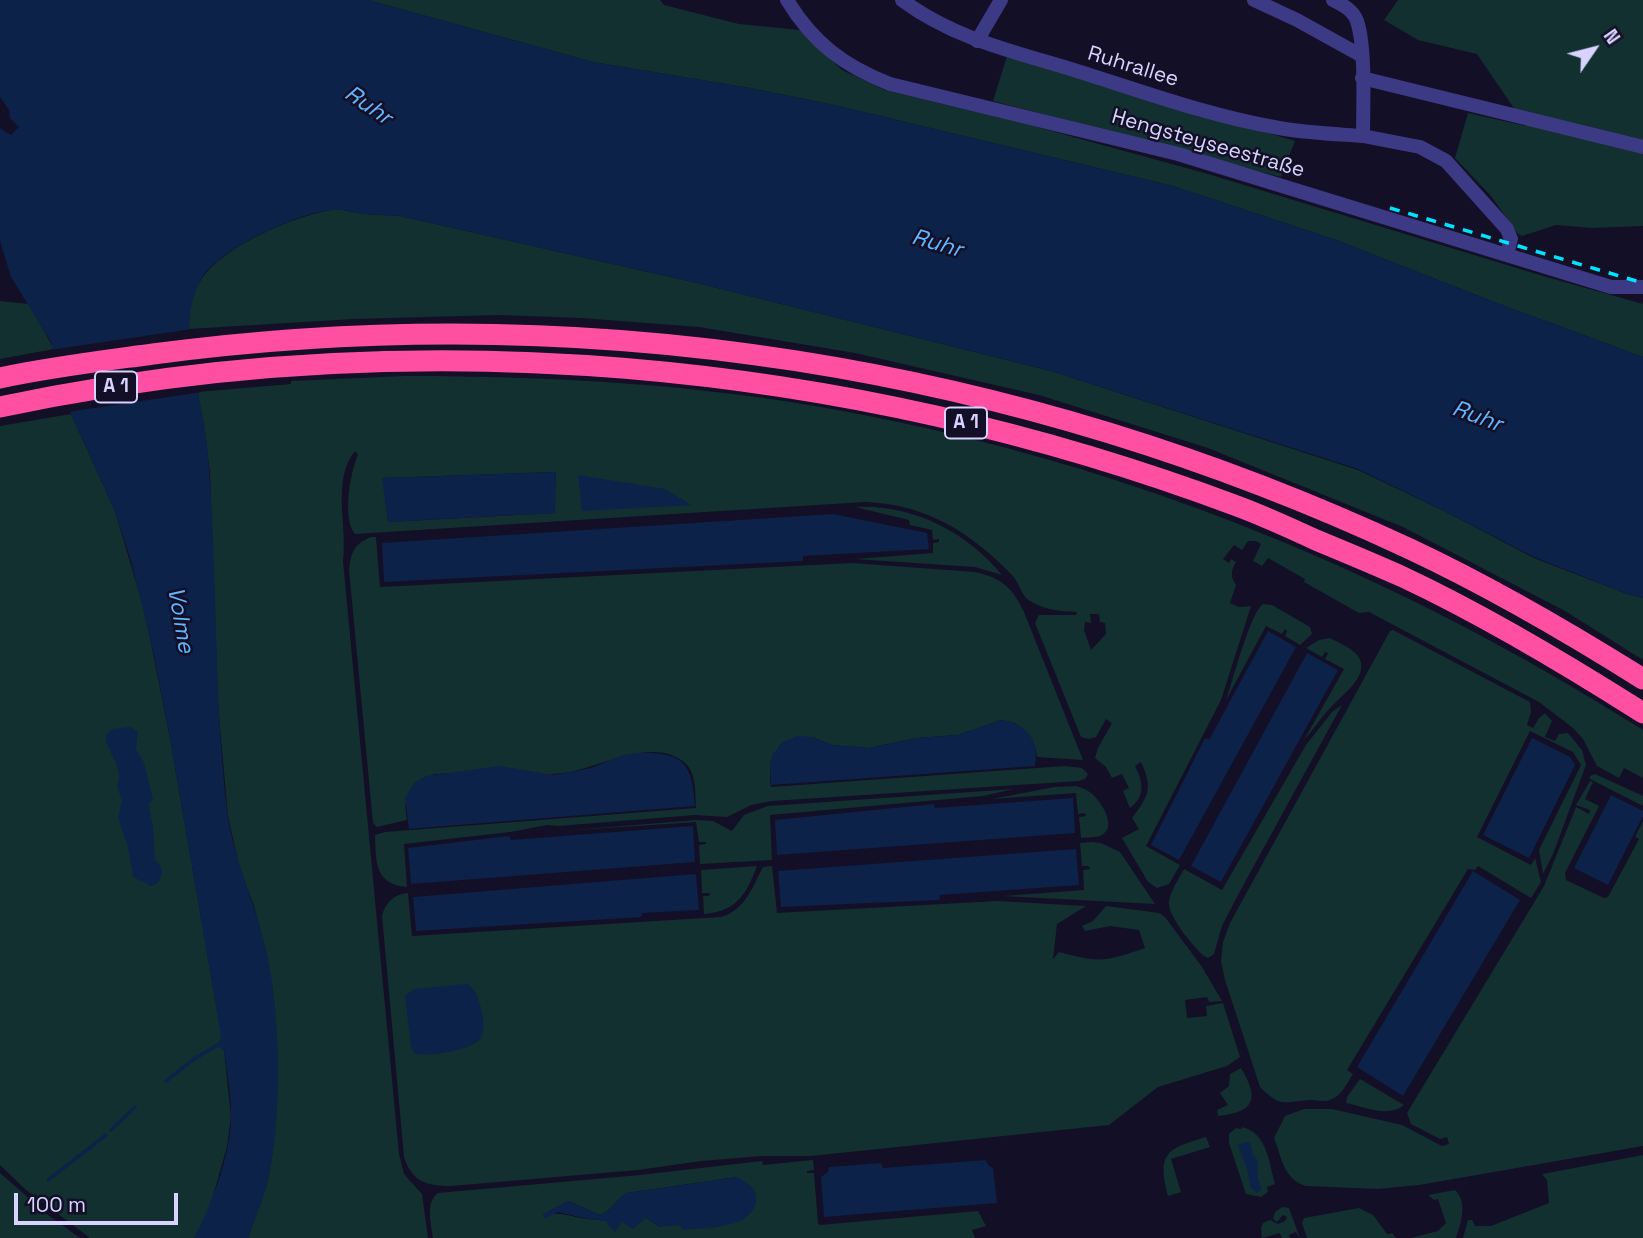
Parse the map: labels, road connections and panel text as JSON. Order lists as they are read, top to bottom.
{
  "streets": {
    "highway": ["A 1"],
    "street": ["Ruhrallee", "Hengsteyseestraße"]
  },
  "crossings": [
    ["Ruhrallee", "Hengsteyseestraße"]
  ],
  "water": ["Ruhr", "Volme"],
  "scale_bar": "100 m",
  "north": "top right"
}
